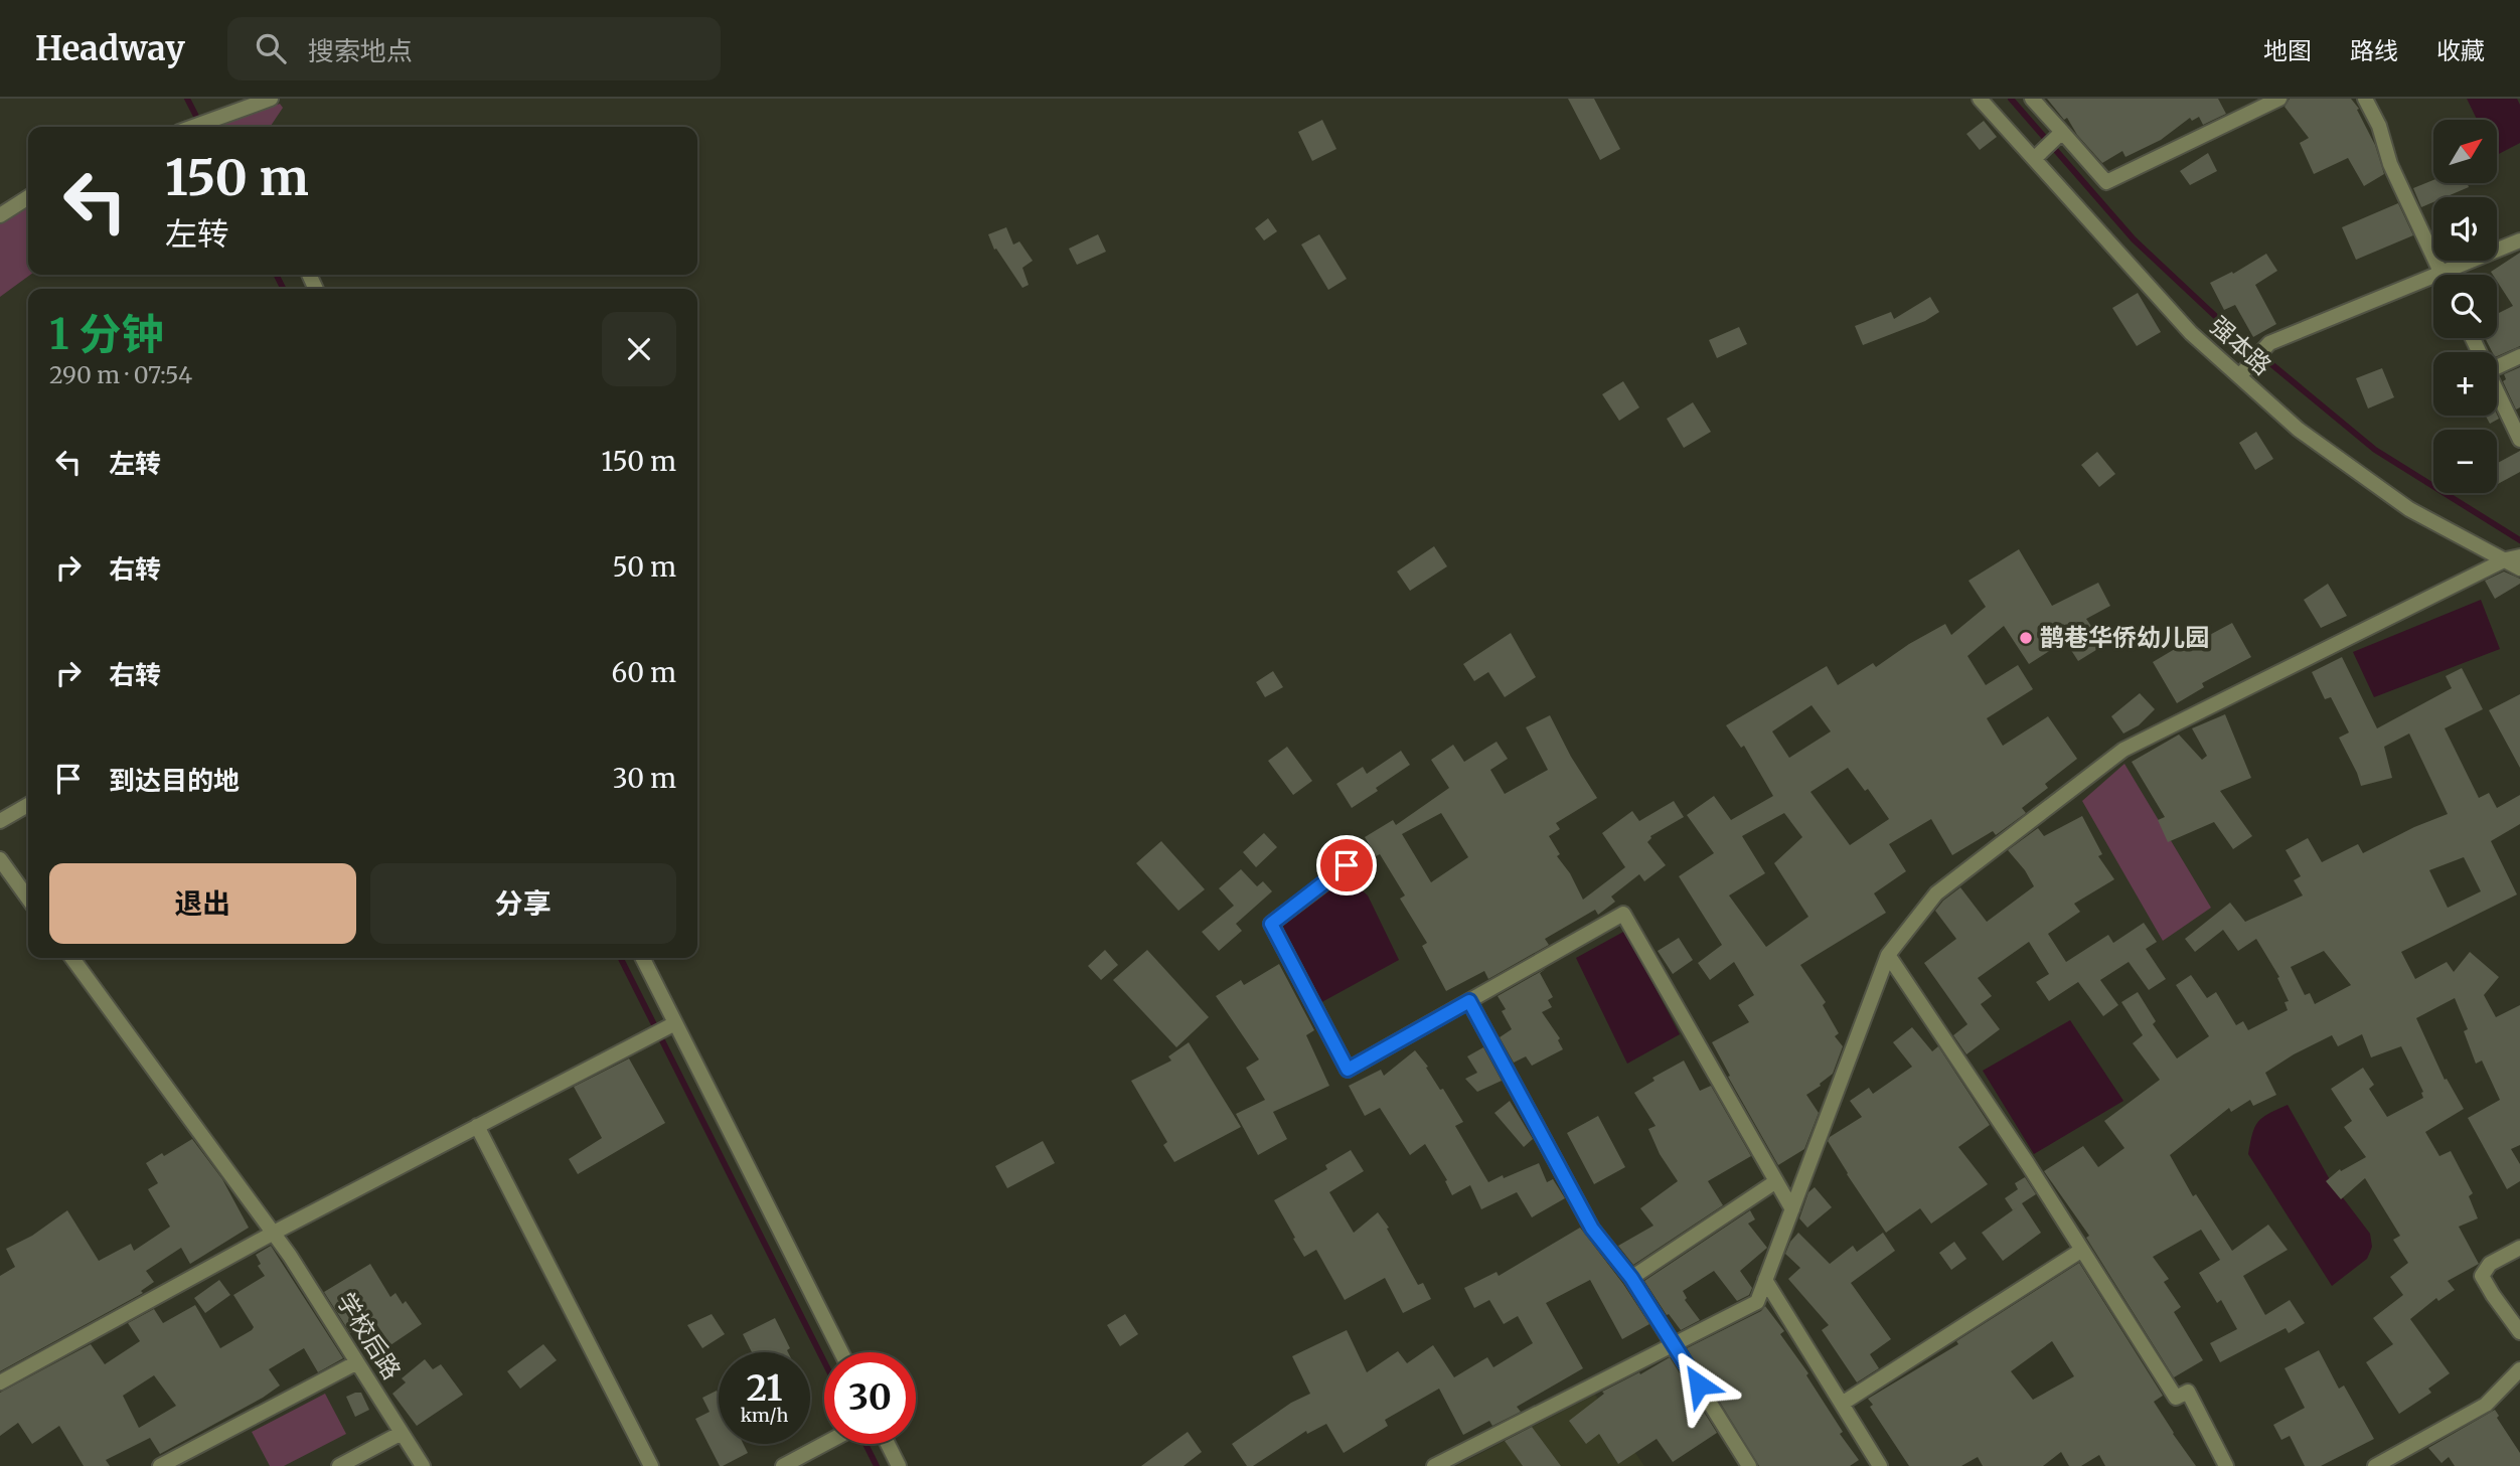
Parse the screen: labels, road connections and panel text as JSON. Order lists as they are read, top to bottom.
{
  "streets": {
    "street": ["强本路", "学校后路"]
  },
  "places": ["鹊巷华侨幼儿园"],
  "north": "top right",
  "page": {
    "header": "Headway",
    "search": "搜索地点",
    "nav": ["地图", "路线", "收藏"],
    "map_buttons": ["+", "−"],
    "turn": ["150 m", "左转"],
    "heading": ["1 分钟", "290 m · 07:54"],
    "list": [
      {
        "name": "左转",
        "value": "150 m"
      },
      {
        "name": "右转",
        "value": "50 m"
      },
      {
        "name": "右转",
        "value": "60 m"
      },
      {
        "name": "到达目的地",
        "value": "30 m"
      }
    ],
    "buttons": ["退出", "分享"],
    "speed": "21 km/h",
    "limit": "30"
  }
}
